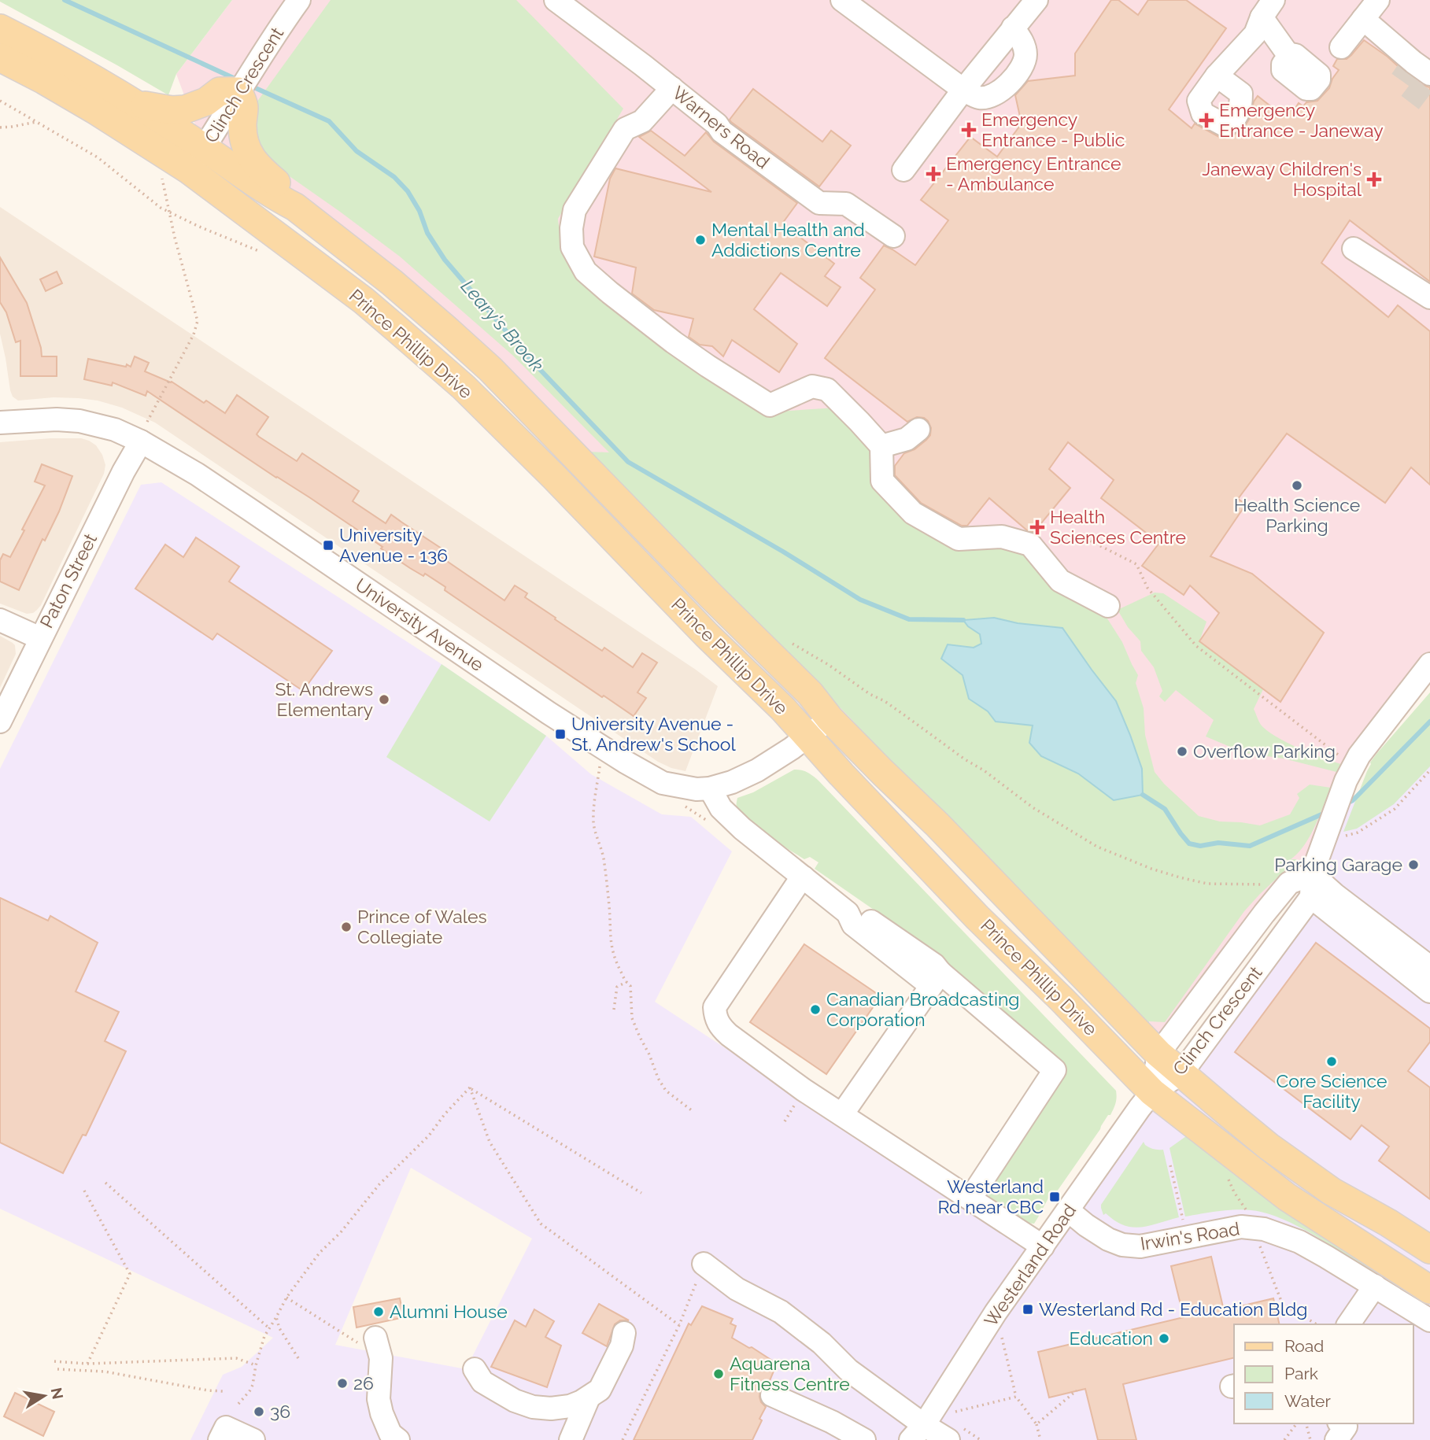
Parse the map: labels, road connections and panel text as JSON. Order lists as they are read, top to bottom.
{
  "streets": {
    "main road": ["Prince Phillip Drive"],
    "street": [
      "Clinch Crescent",
      "Warners Road",
      "Paton Street",
      "University Avenue",
      "Irwin's Road",
      "Westerland Road"
    ]
  },
  "crossings": [
    ["Clinch Crescent", "Prince Phillip Drive"],
    ["Clinch Crescent", "Westerland Road"],
    ["Prince Phillip Drive", "University Avenue"],
    ["Prince Phillip Drive", "Westerland Road"],
    ["Paton Street", "University Avenue"],
    ["Irwin's Road", "Westerland Road"]
  ],
  "water": ["Leary's Brook"],
  "places": {
    "health": [
      "Emergency Entrance - Janeway",
      "Emergency Entrance - Public",
      "Emergency Entrance - Ambulance",
      "Janeway Children's Hospital",
      "Health Sciences Centre"
    ],
    "other": [
      "Mental Health and Addictions Centre",
      "Health Science Parking",
      "St. Andrews Elementary",
      "Overflow Parking",
      "Parking Garage",
      "Prince of Wales Collegiate",
      "Canadian Broadcasting Corporation",
      "Core Science Facility",
      "Alumni House",
      "Education",
      "Aquarena Fitness Centre",
      "26",
      "36"
    ],
    "transit": [
      "University Avenue - 136",
      "University Avenue - St. Andrew's School",
      "Westerland Rd near CBC",
      "Westerland Rd - Education Bldg"
    ]
  },
  "legend": ["Road", "Park", "Water"],
  "north": "right"
}
